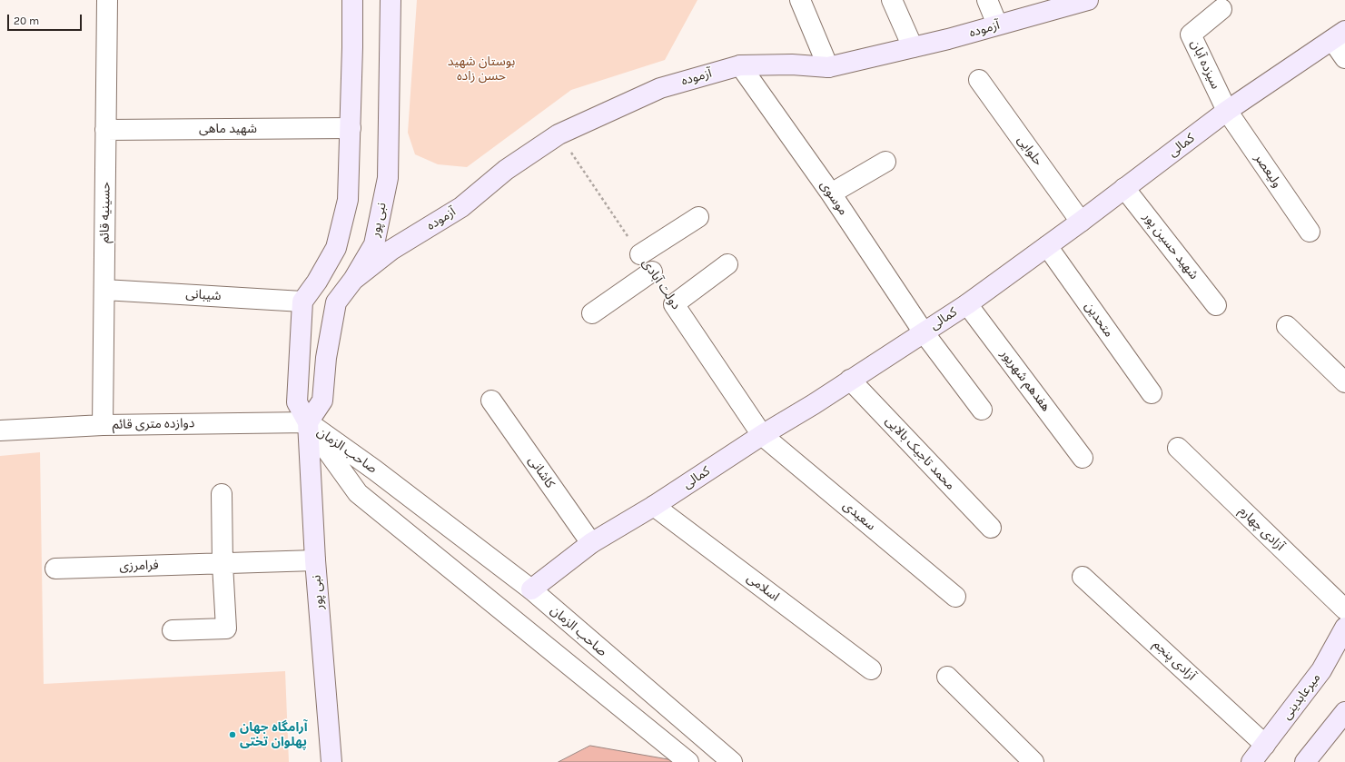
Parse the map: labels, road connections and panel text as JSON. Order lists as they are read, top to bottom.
{
  "streets": {
    "street": [
      "آزموده",
      "سیزده آبان",
      "شهید ماهی",
      "کمالی",
      "حلوایی",
      "ولیعصر",
      "موسوی",
      "حسینیه قائم",
      "نبی پور",
      "شهید حسین پور",
      "دولت آبادی",
      "شیبانی",
      "متحدین",
      "هفدهم شهریور",
      "دوازده متری قائم",
      "صاحب الزمان",
      "محمد تاجیک بالایی",
      "کاشانی",
      "سعیدی",
      "آزادی چهارم",
      "فرامرزی",
      "اسلامی",
      "آزادی پنجم",
      "میرعابدینی"
    ]
  },
  "crossings": [
    ["آزموده", "موسوی"],
    ["آزموده", "نبی پور"],
    ["آزموده", "دولت آبادی"],
    ["سیزده آبان", "کمالی"],
    ["سیزده آبان", "ولیعصر"],
    ["شهید ماهی", "حسینیه قائم"],
    ["کمالی", "حلوایی"],
    ["کمالی", "ولیعصر"],
    ["کمالی", "موسوی"],
    ["کمالی", "شهید حسین پور"],
    ["کمالی", "دولت آبادی"],
    ["کمالی", "متحدین"],
    ["کمالی", "هفدهم شهریور"],
    ["کمالی", "صاحب الزمان"],
    ["کمالی", "محمد تاجیک بالایی"],
    ["کمالی", "کاشانی"],
    ["کمالی", "سعیدی"],
    ["کمالی", "اسلامی"],
    ["حسینیه قائم", "شیبانی"],
    ["حسینیه قائم", "دوازده متری قائم"],
    ["نبی پور", "شیبانی"],
    ["نبی پور", "دوازده متری قائم"],
    ["نبی پور", "صاحب الزمان"],
    ["نبی پور", "فرامرزی"],
    ["دولت آبادی", "سعیدی"],
    ["دوازده متری قائم", "صاحب الزمان"],
    ["آزادی پنجم", "میرعابدینی"]
  ],
  "parks": ["بوستان شهید حسن زاده"],
  "places": ["آرامگاه جهان پهلوان تختی"],
  "scale_bar": "20 m"
}
